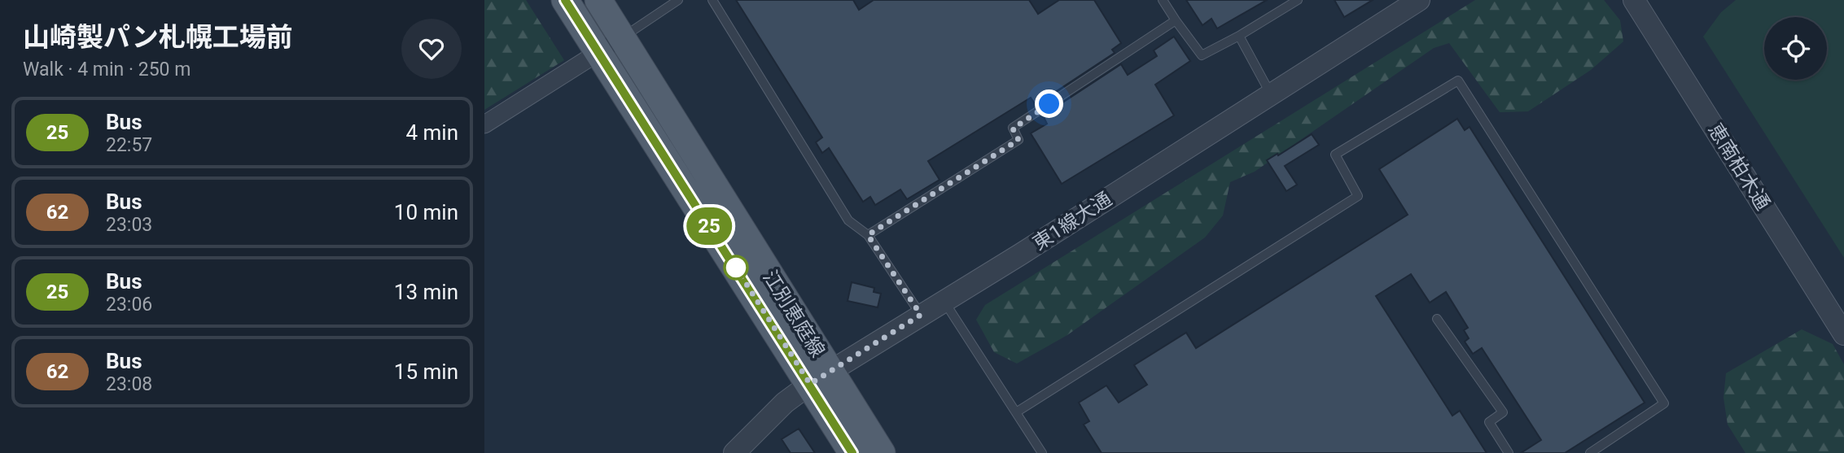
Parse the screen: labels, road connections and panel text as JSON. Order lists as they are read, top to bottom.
{
  "streets": {
    "main road": ["江別恵庭線"],
    "street": ["恵南柏木通", "東1線大通"]
  },
  "crossings": [
    ["東1線大通", "江別恵庭線"]
  ],
  "lines": ["bus line 25"],
  "page": {
    "heading": ["山崎製パン札幌工場前", "Walk · 4 min · 250 m"],
    "on_map": "25",
    "list": [
      {
        "mark": "25",
        "name": "Bus",
        "note": "22:57",
        "value": "4 min"
      },
      {
        "mark": "62",
        "name": "Bus",
        "note": "23:03",
        "value": "10 min"
      },
      {
        "mark": "25",
        "name": "Bus",
        "note": "23:06",
        "value": "13 min"
      },
      {
        "mark": "62",
        "name": "Bus",
        "note": "23:08",
        "value": "15 min"
      }
    ]
  }
}
